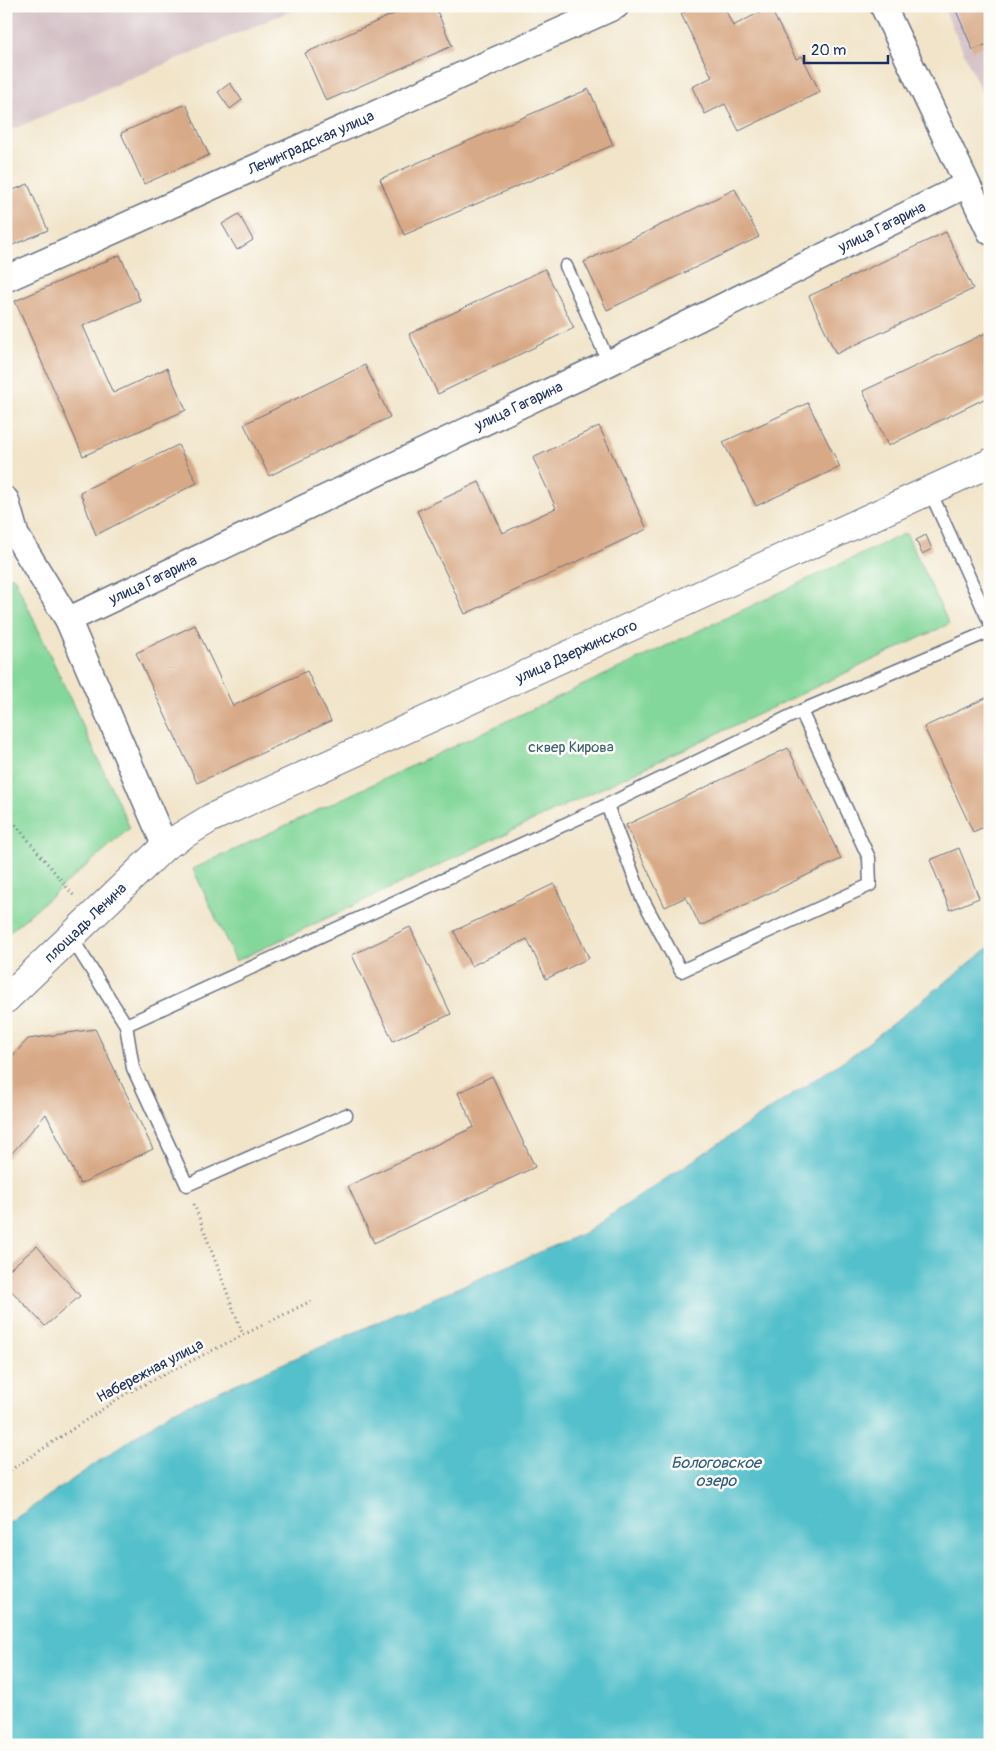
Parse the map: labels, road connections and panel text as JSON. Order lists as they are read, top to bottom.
{
  "streets": {
    "main road": ["улица Дзержинского", "площадь Ленина"],
    "street": ["Ленинградская улица", "улица Гагарина"],
    "path": ["Набережная улица"]
  },
  "crossings": [
    ["улица Дзержинского", "площадь Ленина"]
  ],
  "water": ["Бологовское озеро"],
  "parks": ["сквер Кирова"],
  "scale_bar": "20 m"
}
